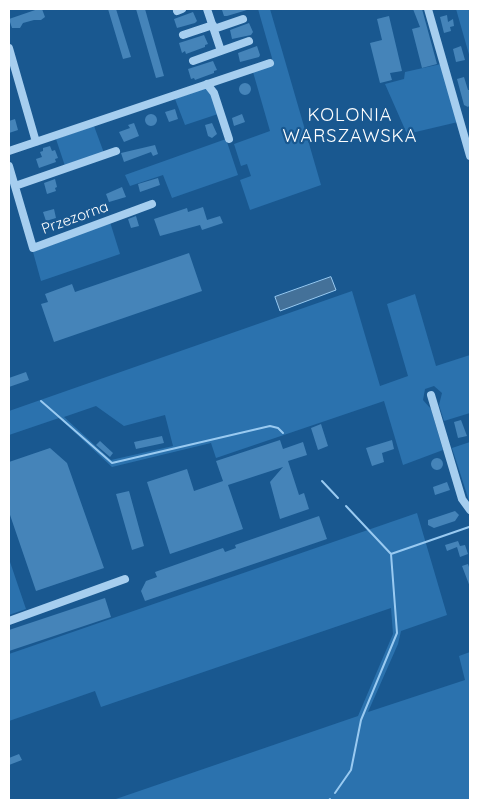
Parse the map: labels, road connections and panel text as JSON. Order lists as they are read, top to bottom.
{
  "streets": {
    "street": ["Przezorna"]
  },
  "districts": ["KOLONIA WARSZAWSKA"]
}
